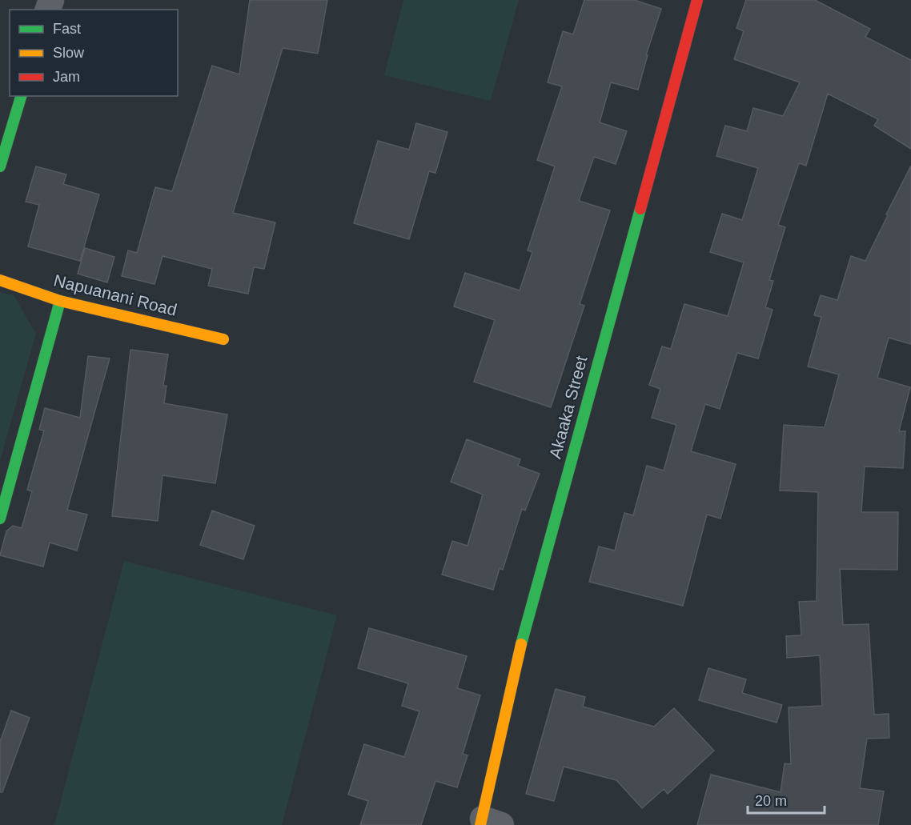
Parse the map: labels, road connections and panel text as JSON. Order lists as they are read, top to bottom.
{
  "streets": {
    "street": ["Napuanani Road", "Akaaka Street"]
  },
  "legend": ["Fast", "Slow", "Jam"],
  "scale_bar": "20 m"
}
